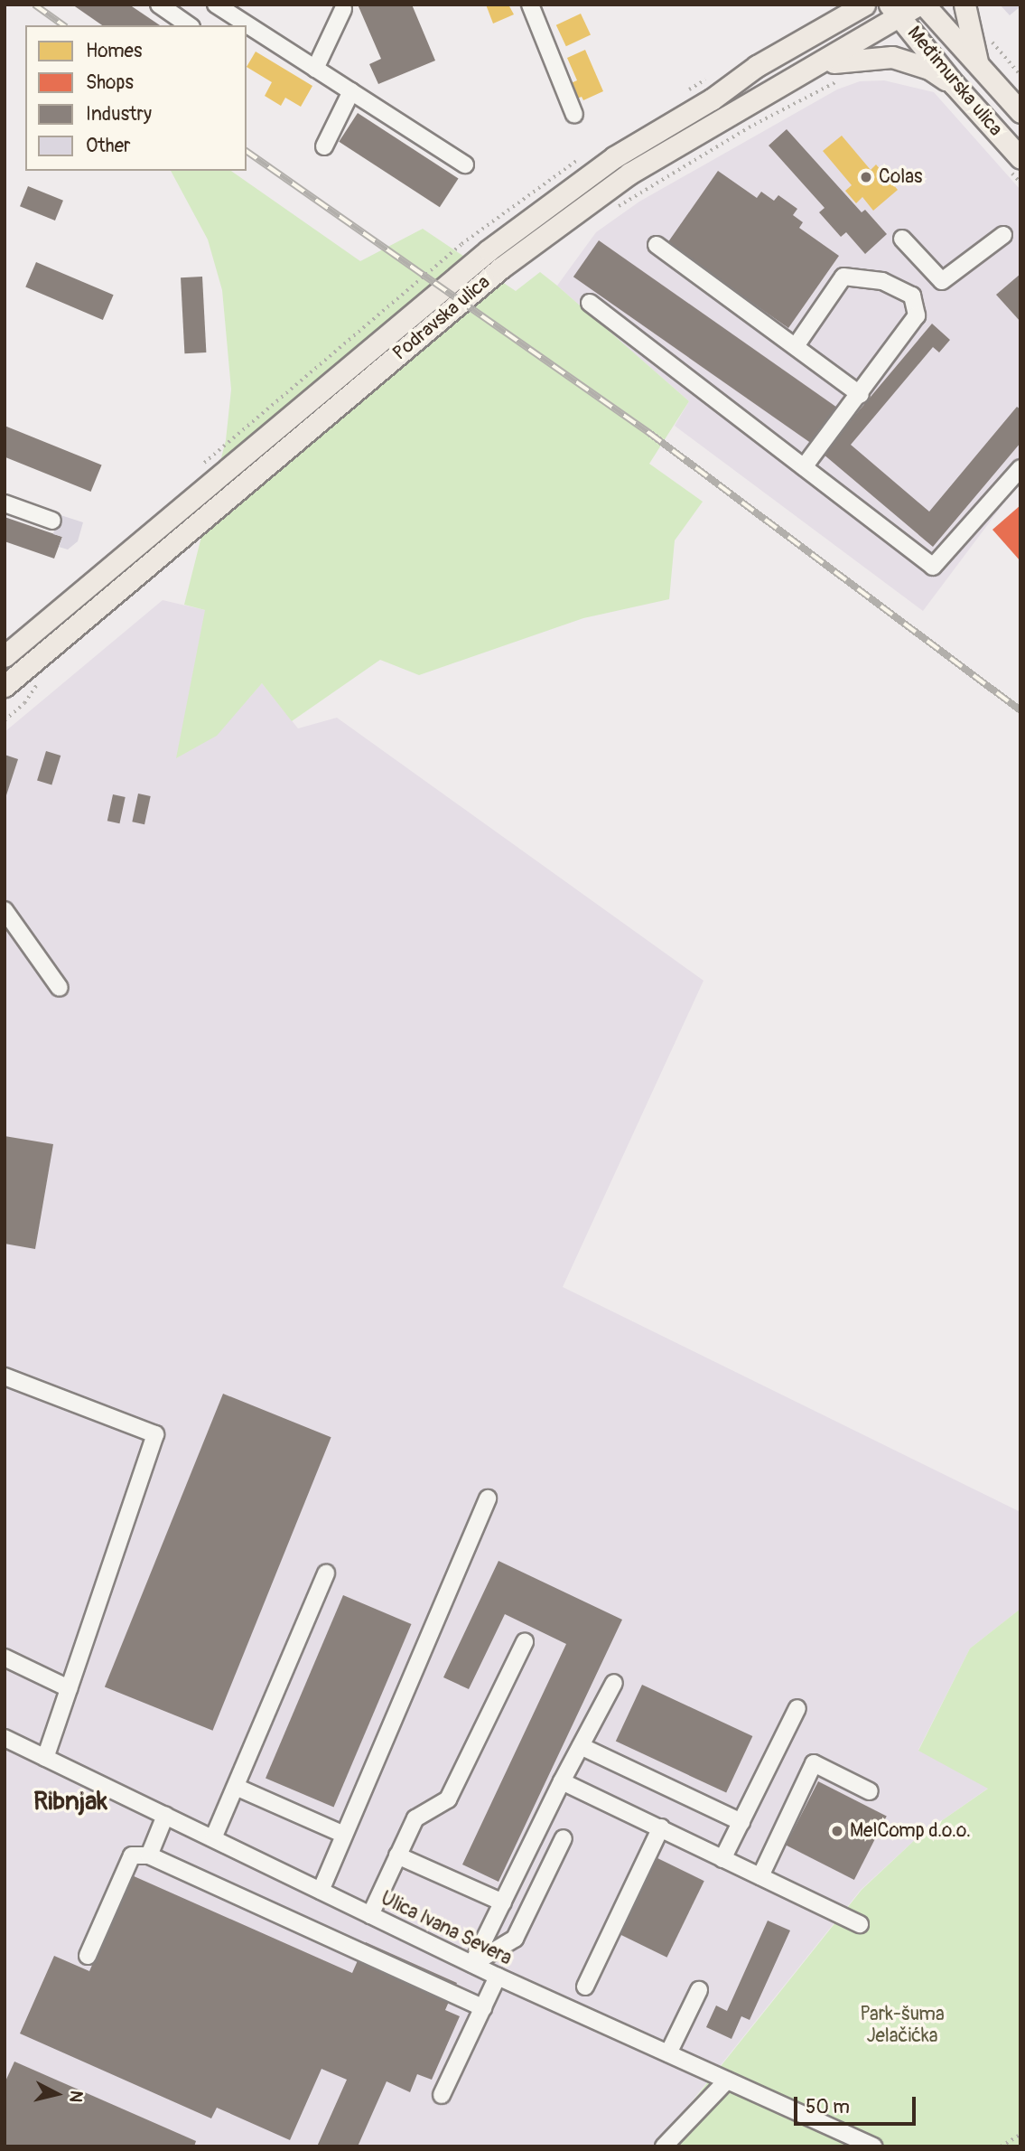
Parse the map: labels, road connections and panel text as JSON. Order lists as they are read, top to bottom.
{
  "streets": {
    "main road": ["Međimurska ulica", "Podravska ulica"],
    "street": ["Ulica Ivana Severa"]
  },
  "crossings": [
    ["Međimurska ulica", "Podravska ulica"]
  ],
  "districts": ["Ribnjak"],
  "parks": ["Park-šuma Jelačićka"],
  "places": ["Colas", "MelComp d.o.o."],
  "legend": [
    "Homes",
    "Shops",
    "Industry",
    "Other"
  ],
  "scale_bar": "50 m",
  "north": "right"
}
